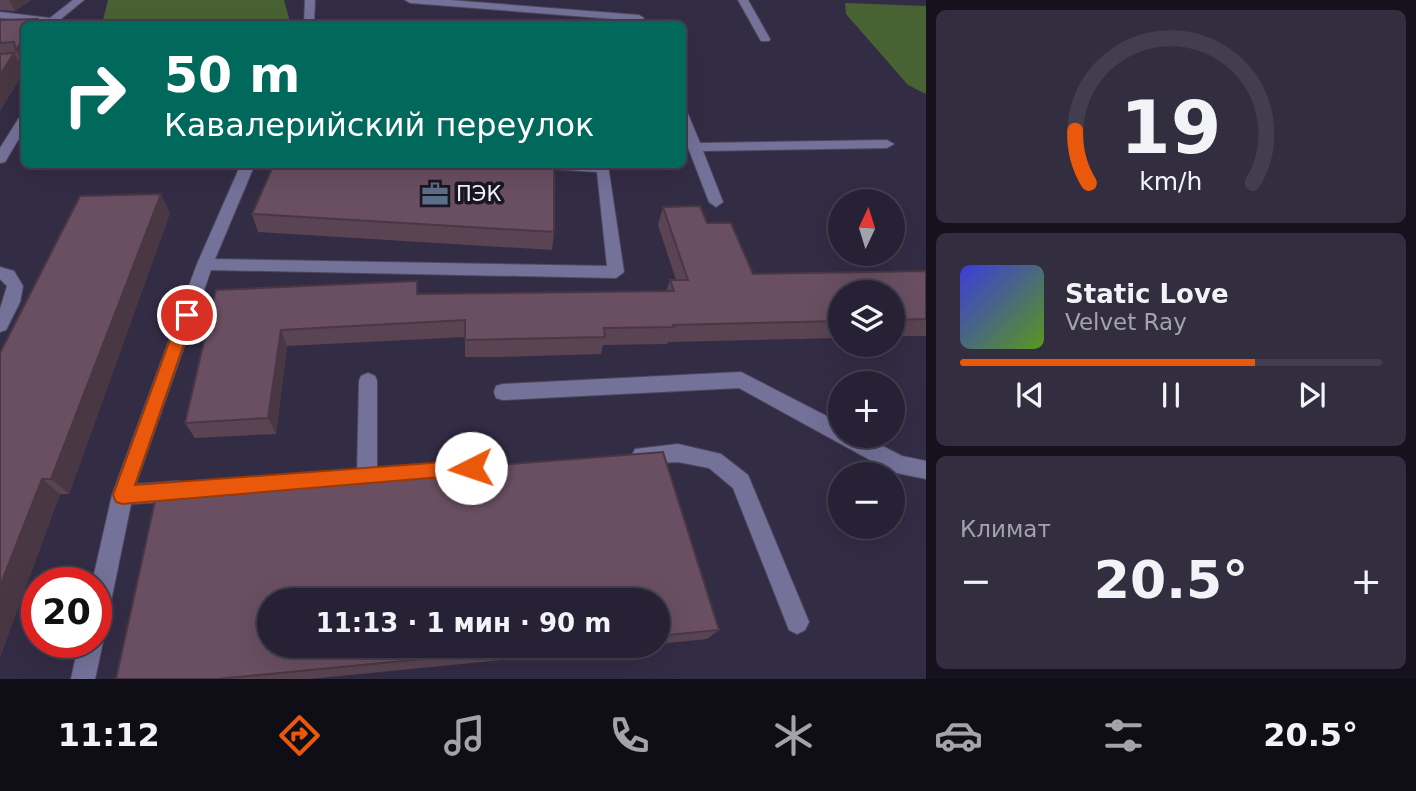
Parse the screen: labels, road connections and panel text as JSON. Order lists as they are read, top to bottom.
{
  "places": {
    "office": ["ПЭК"]
  },
  "north": "top",
  "page": {
    "turn": ["50 m", "Кавалерийский переулок"],
    "map_buttons": ["+", "−"],
    "song": ["Static Love", "Velvet Ray"],
    "tile": "Климат",
    "heat": ["−", "20.5°", "+"],
    "limit": "20",
    "trip": "11:13 · 1 мин · 90 m",
    "tabs": ["11:12", "20.5°"],
    "gauge": ["19", "km/h"]
  }
}
